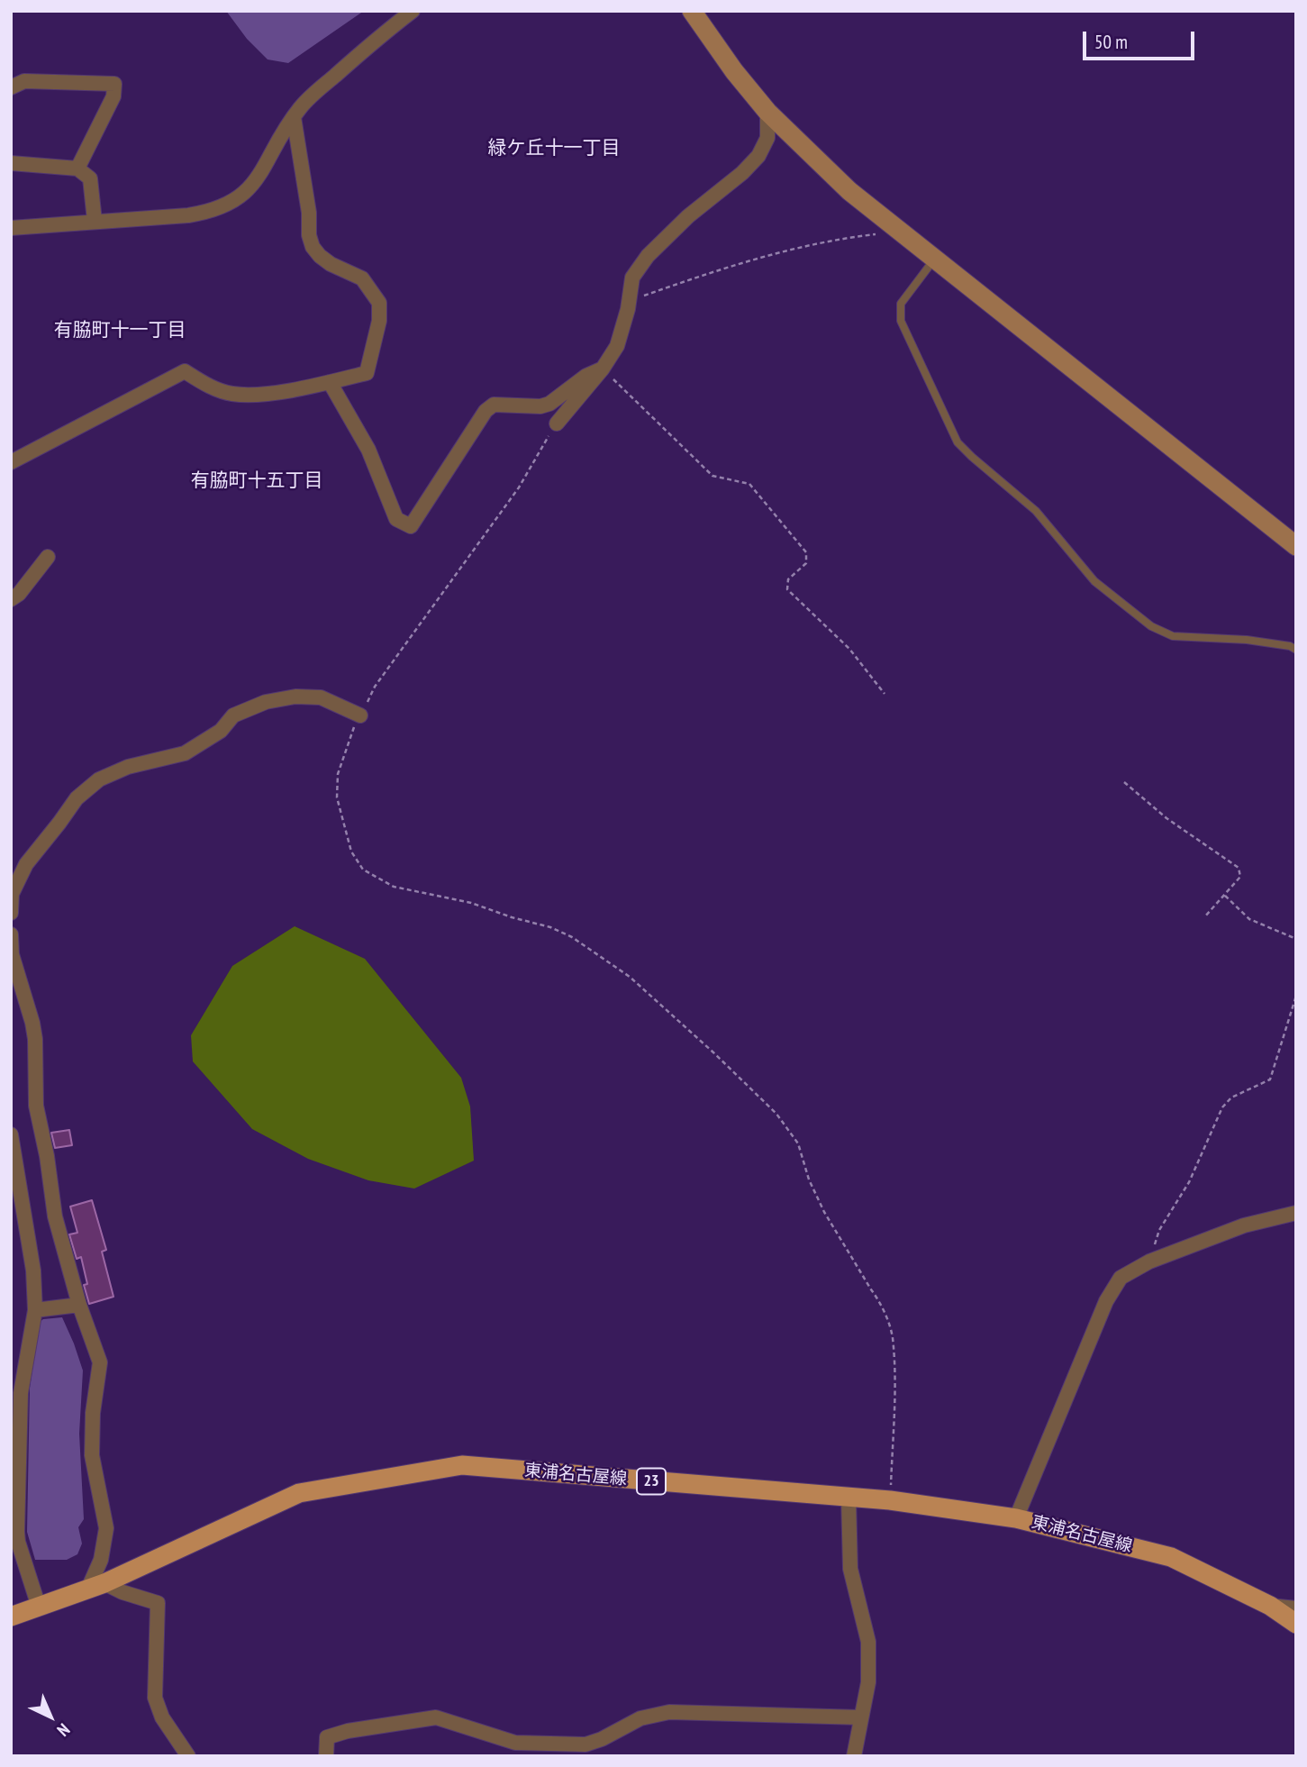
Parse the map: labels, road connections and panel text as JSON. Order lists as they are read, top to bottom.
{
  "streets": {
    "main road": ["東浦名古屋線", "23"]
  },
  "districts": ["緑ケ丘十一丁目", "有脇町十一丁目", "有脇町十五丁目"],
  "scale_bar": "50 m",
  "north": "bottom right"
}
